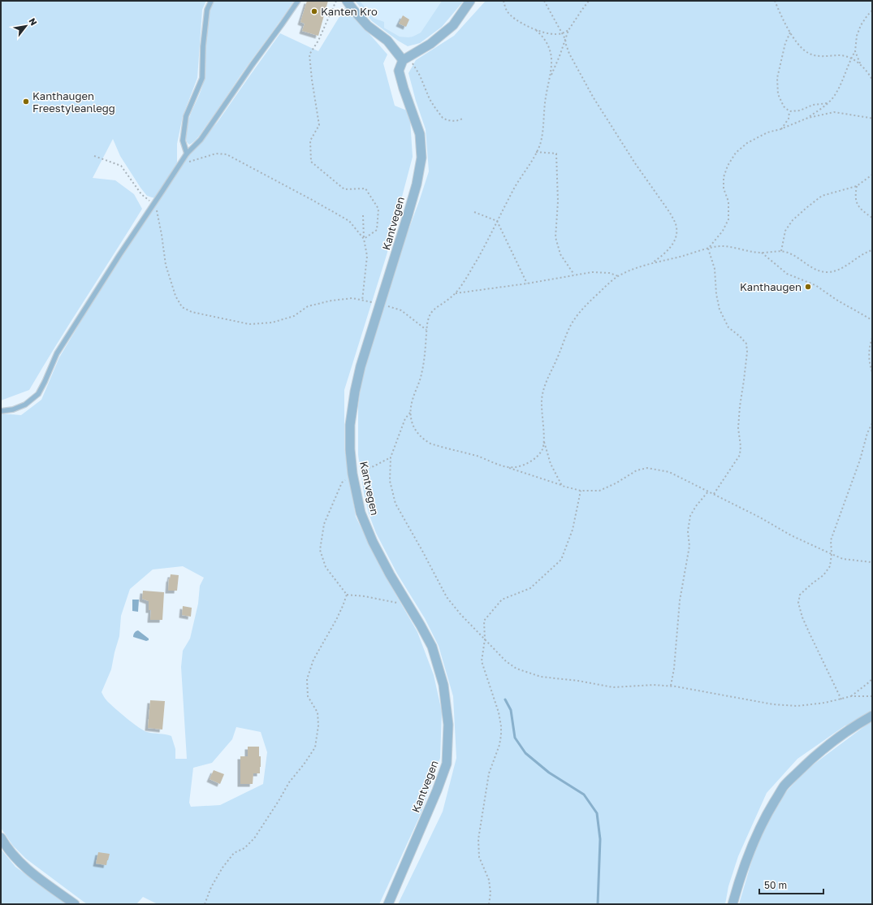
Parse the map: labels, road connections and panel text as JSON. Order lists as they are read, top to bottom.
{
  "streets": {
    "street": ["Kantvegen"]
  },
  "places": ["Kanten Kro", "Kanthaugen Freestyleanlegg", "Kanthaugen"],
  "scale_bar": "50 m",
  "north": "top right"
}
